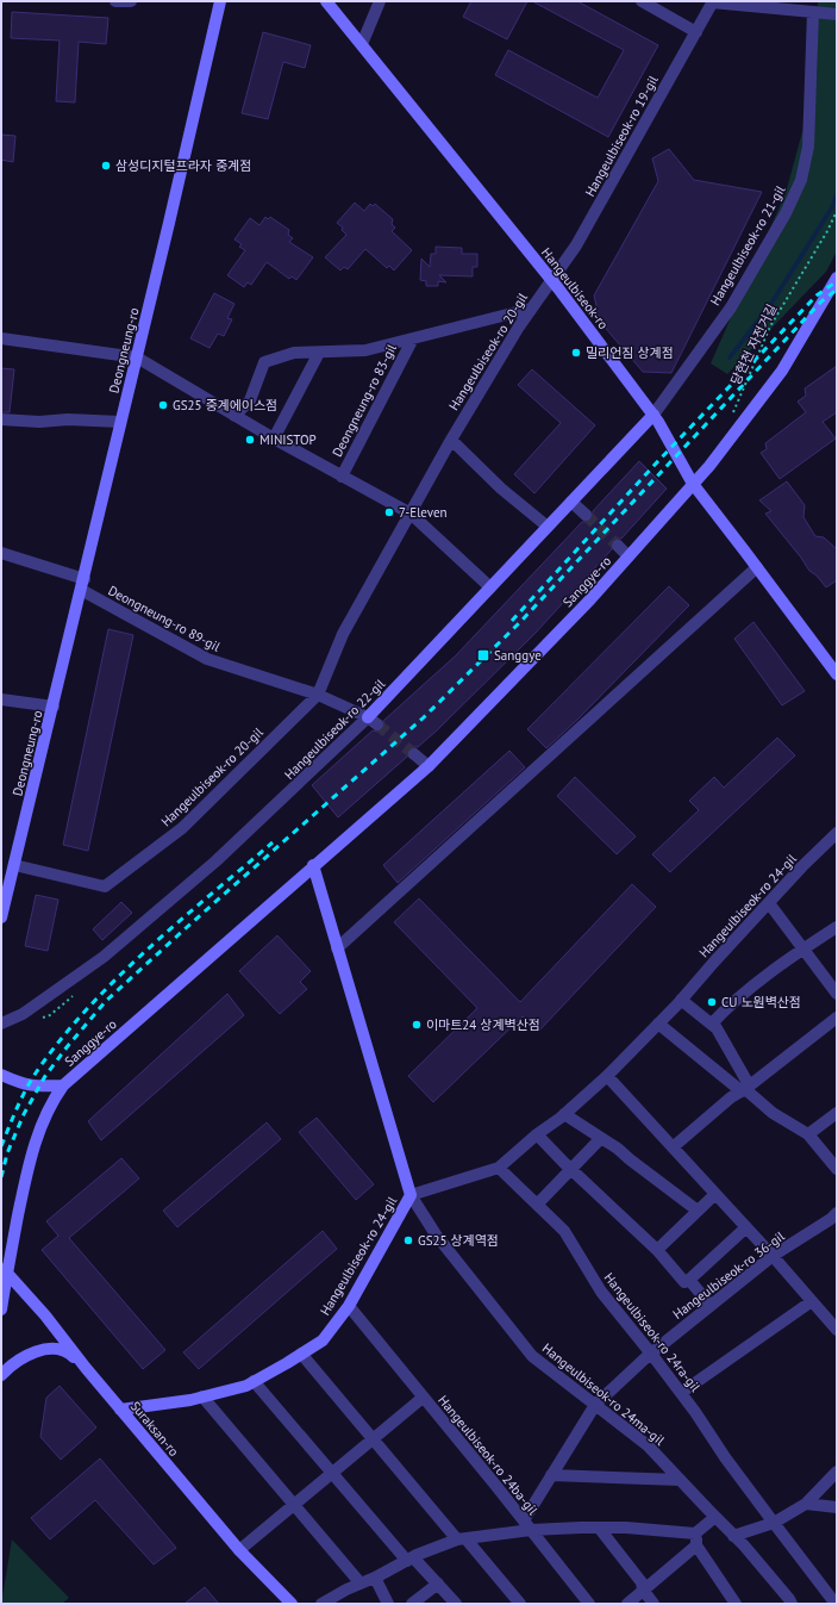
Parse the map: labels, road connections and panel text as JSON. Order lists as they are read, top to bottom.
{
  "streets": {
    "main road": [
      "Hangeulbiseok-ro",
      "Deongneung-ro",
      "Sanggye-ro",
      "Hangeulbiseok-ro 22-gil",
      "Hangeulbiseok-ro 24-gil",
      "Suraksan-ro"
    ],
    "street": [
      "Hangeulbiseok-ro 19-gil",
      "Hangeulbiseok-ro 21-gil",
      "Hangeulbiseok-ro 20-gil",
      "Deongneung-ro 83-gil",
      "Deongneung-ro 89-gil",
      "Hangeulbiseok-ro 36-gil",
      "Hangeulbiseok-ro 24ra-gil",
      "Hangeulbiseok-ro 24ma-gil",
      "Hangeulbiseok-ro 24ba-gil"
    ],
    "path": ["당현천 자전거길"]
  },
  "crossings": [
    ["Hangeulbiseok-ro 19-gil", "Hangeulbiseok-ro 21-gil"],
    ["Hangeulbiseok-ro 19-gil", "Hangeulbiseok-ro"],
    ["Hangeulbiseok-ro 19-gil", "Hangeulbiseok-ro 20-gil"],
    ["Hangeulbiseok-ro 21-gil", "Hangeulbiseok-ro"],
    ["Hangeulbiseok-ro 21-gil", "Hangeulbiseok-ro 22-gil"],
    ["Hangeulbiseok-ro", "Hangeulbiseok-ro 20-gil"],
    ["Hangeulbiseok-ro", "Sanggye-ro"],
    ["Hangeulbiseok-ro", "Hangeulbiseok-ro 22-gil"],
    ["Deongneung-ro", "Hangeulbiseok-ro 20-gil"],
    ["Deongneung-ro", "Deongneung-ro 83-gil"],
    ["Deongneung-ro", "Deongneung-ro 89-gil"],
    ["Hangeulbiseok-ro 20-gil", "Deongneung-ro 83-gil"],
    ["Hangeulbiseok-ro 20-gil", "Deongneung-ro 89-gil"],
    ["Sanggye-ro", "Suraksan-ro"],
    ["Hangeulbiseok-ro 24-gil", "Hangeulbiseok-ro 24ra-gil"],
    ["Hangeulbiseok-ro 24-gil", "Hangeulbiseok-ro 24ma-gil"],
    ["Hangeulbiseok-ro 24-gil", "Suraksan-ro"],
    ["Hangeulbiseok-ro 24-gil", "Hangeulbiseok-ro 24ba-gil"],
    ["Hangeulbiseok-ro 36-gil", "Hangeulbiseok-ro 24ra-gil"],
    ["Hangeulbiseok-ro 36-gil", "Hangeulbiseok-ro 24ma-gil"],
    ["Hangeulbiseok-ro 36-gil", "Hangeulbiseok-ro 24ba-gil"],
    ["Suraksan-ro", "Hangeulbiseok-ro 24ba-gil"]
  ],
  "places": {
    "other": [
      "삼성디지털프라자 중계점",
      "밀리언짐 상계점",
      "GS25 중계에이스점",
      "MINISTOP",
      "7-Eleven",
      "CU 노원벽산점",
      "이마트24 상계벽산점",
      "GS25 상계역점"
    ],
    "transit": ["Sanggye"]
  }
}
